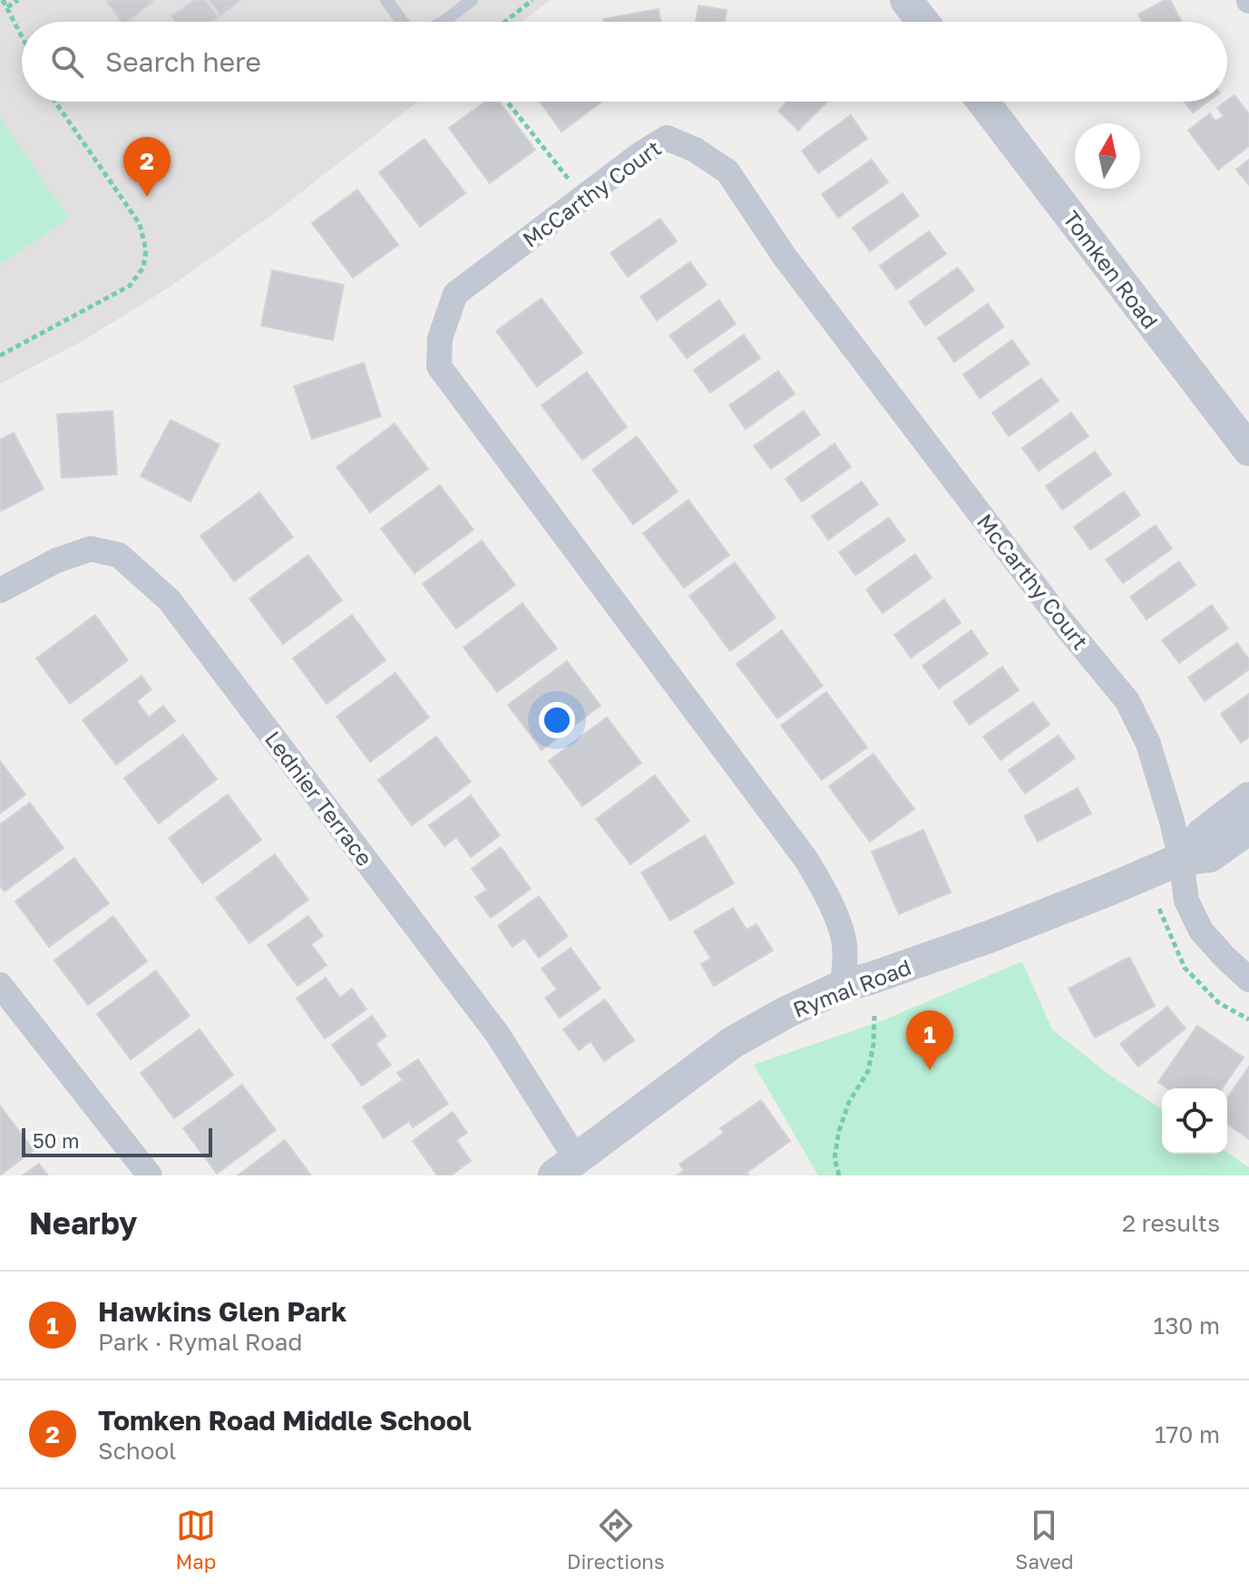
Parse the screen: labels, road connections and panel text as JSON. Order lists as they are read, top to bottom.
{
  "streets": {
    "street": [
      "McCarthy Court",
      "Tomken Road",
      "Lednier Terrace",
      "Rymal Road"
    ]
  },
  "crossings": [
    ["McCarthy Court", "Rymal Road"],
    ["Lednier Terrace", "Rymal Road"]
  ],
  "scale_bar": "50 m",
  "north": "top",
  "page": {
    "search": "Search here",
    "pins": ["2", "1"],
    "scale": "50 m",
    "heading": ["Nearby", "2 results"],
    "list": [
      {
        "mark": "1",
        "name": "Hawkins Glen Park",
        "note": "Park · Rymal Road",
        "value": "130 m"
      },
      {
        "mark": "2",
        "name": "Tomken Road Middle School",
        "note": "School",
        "value": "170 m"
      }
    ],
    "nav": ["Map", "Directions", "Saved"]
  }
}
